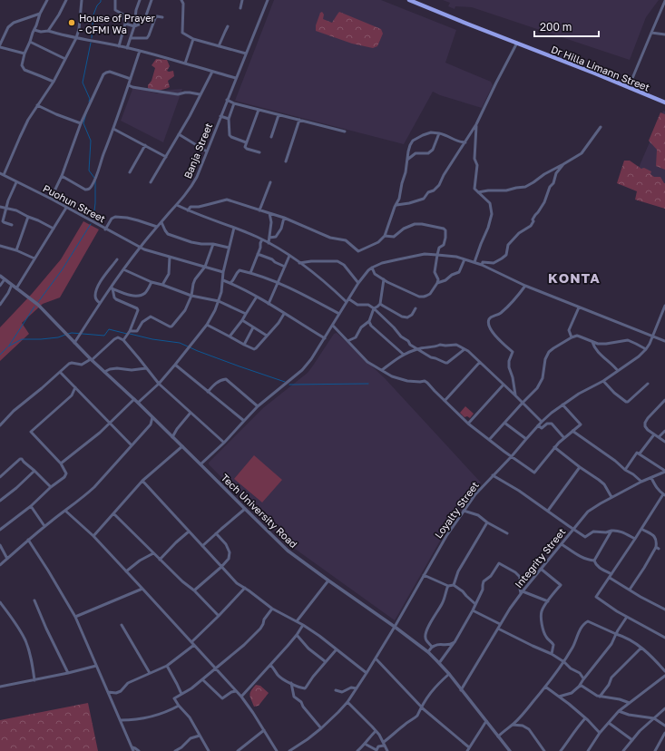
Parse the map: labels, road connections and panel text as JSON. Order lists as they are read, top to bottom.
{
  "streets": {
    "highway": ["Dr Hilla Limann Street"],
    "street": [
      "Banja Street",
      "Puohun Street",
      "Loyalty Street",
      "Tech University Road",
      "Integrity Street"
    ]
  },
  "crossings": [
    ["Banja Street", "Puohun Street"],
    ["Banja Street", "Tech University Road"],
    ["Loyalty Street", "Tech University Road"],
    ["Tech University Road", "Integrity Street"]
  ],
  "districts": ["KONTA"],
  "places": ["House of Prayer - CFMI Wa"],
  "scale_bar": "200 m"
}
